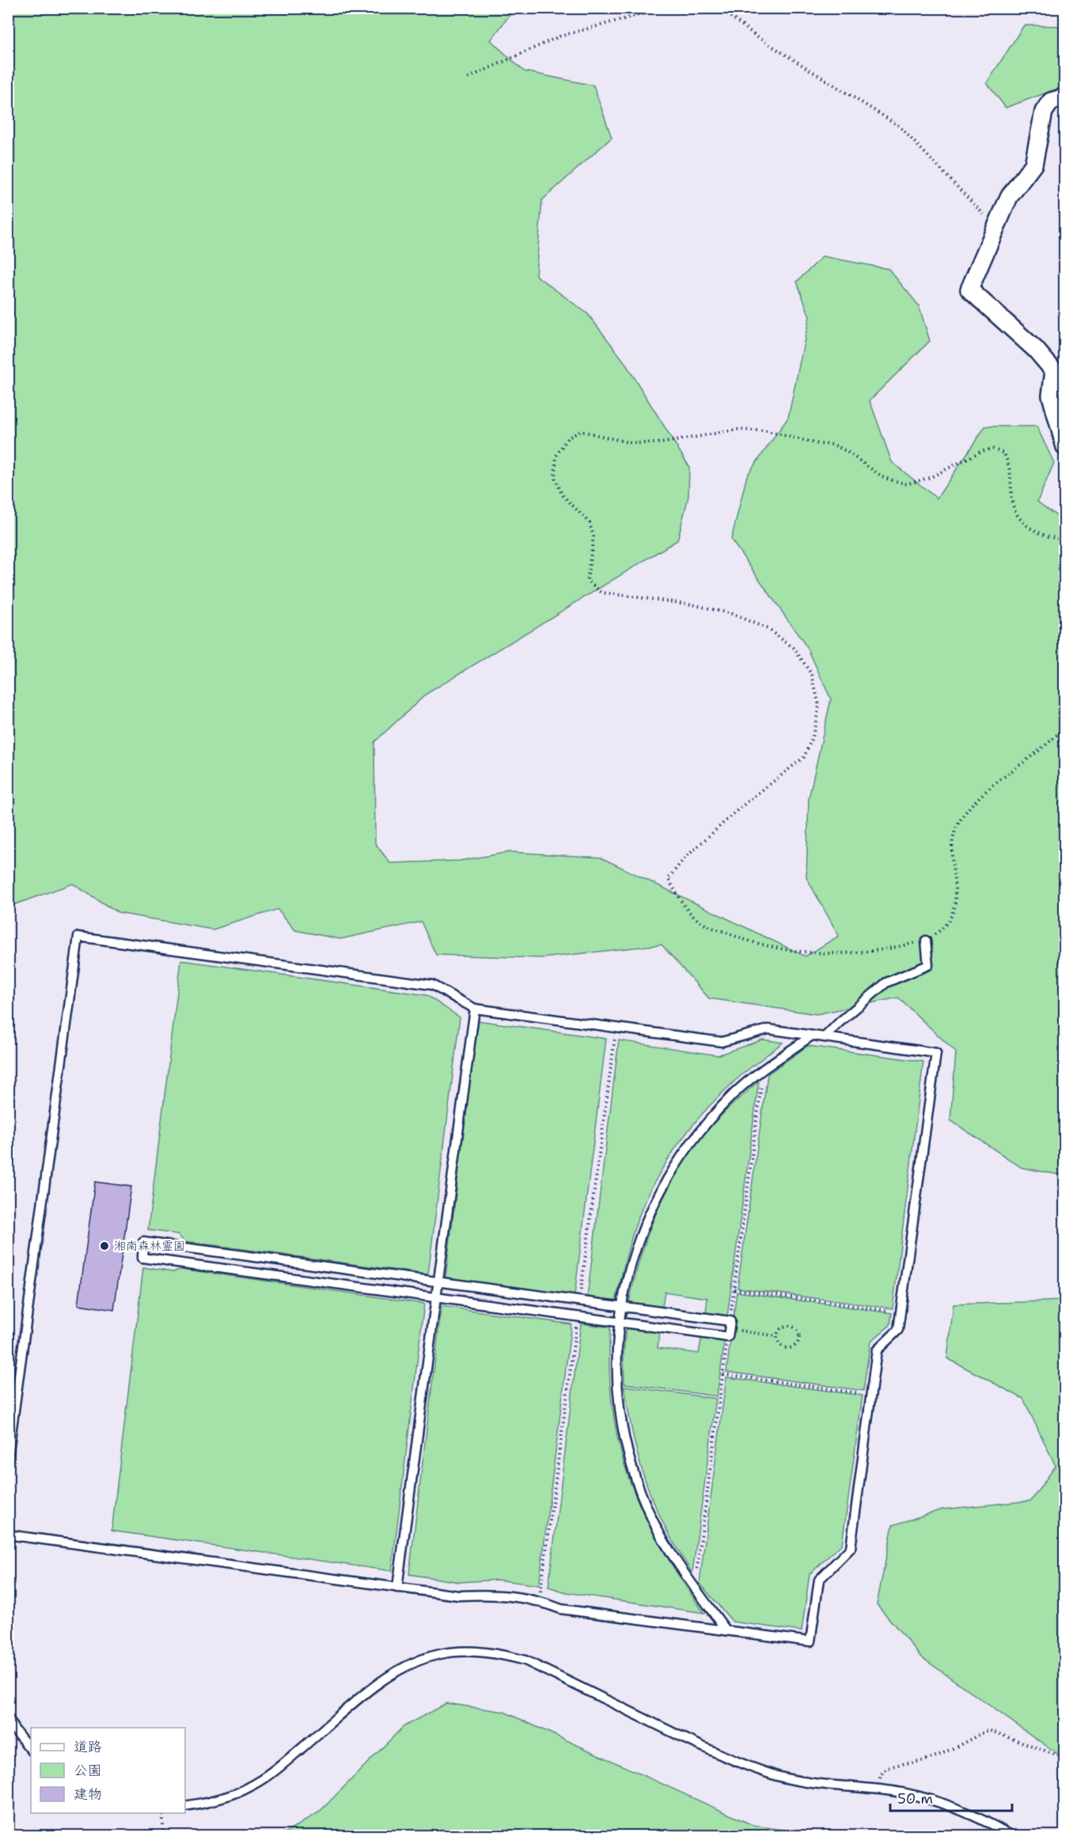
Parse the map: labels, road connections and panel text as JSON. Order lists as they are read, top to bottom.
{
  "places": ["湘南森林霊園"],
  "legend": ["道路", "公園", "建物"],
  "scale_bar": "50 m"
}
